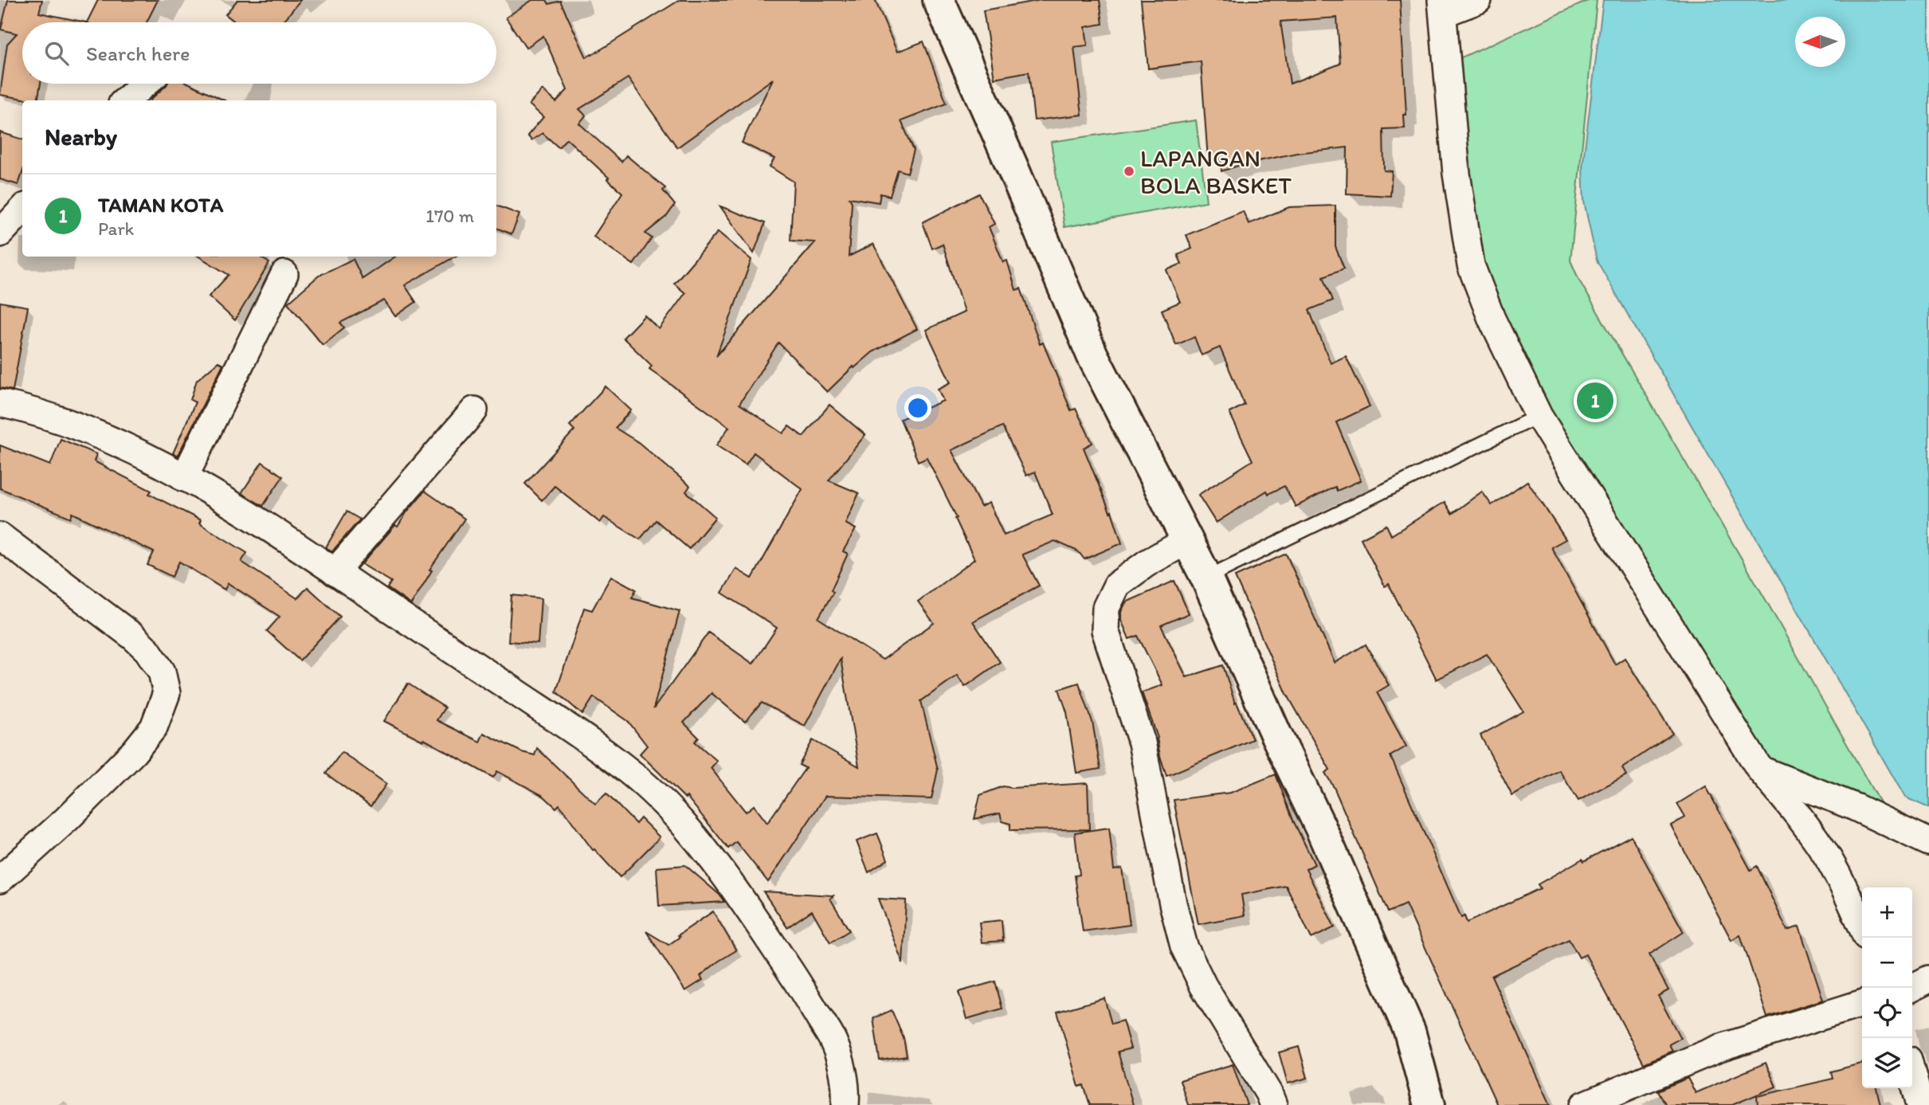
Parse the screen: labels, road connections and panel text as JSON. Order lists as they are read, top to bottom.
{
  "places": ["LAPANGAN BOLA BASKET"],
  "north": "left",
  "page": {
    "search": "Search here",
    "heading": "Nearby",
    "list": [
      {
        "mark": "1",
        "name": "TAMAN KOTA",
        "note": "Park",
        "value": "170 m"
      }
    ],
    "pins": "1",
    "map_buttons": ["+", "−"]
  }
}
